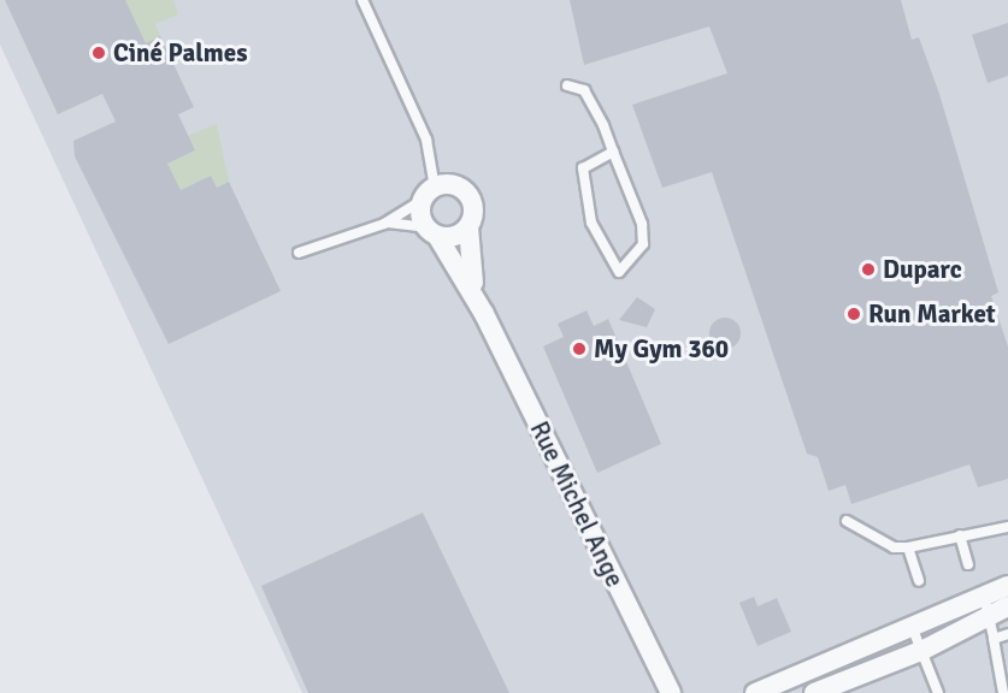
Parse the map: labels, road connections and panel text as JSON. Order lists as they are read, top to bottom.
{
  "streets": {
    "street": ["Rue Michel Ange"]
  },
  "places": [
    "Ciné Palmes",
    "Duparc",
    "Run Market",
    "My Gym 360"
  ]
}
